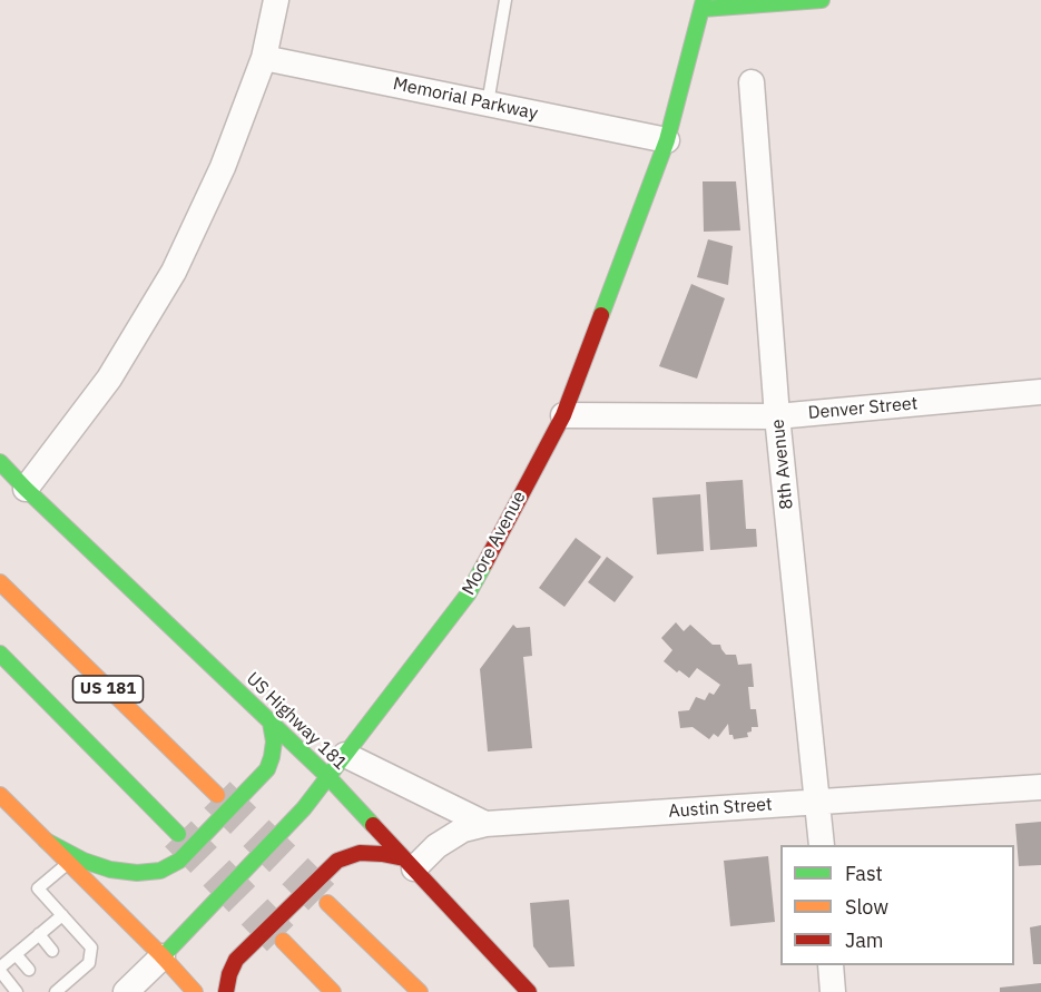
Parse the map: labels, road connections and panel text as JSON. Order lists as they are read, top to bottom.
{
  "streets": {
    "main road": ["Moore Avenue", "US 181", "US Highway 181"],
    "street": [
      "Memorial Parkway",
      "Denver Street",
      "8th Avenue",
      "Austin Street"
    ]
  },
  "crossings": [
    ["Memorial Parkway", "Moore Avenue"],
    ["Denver Street", "8th Avenue"],
    ["Denver Street", "Moore Avenue"],
    ["8th Avenue", "Austin Street"],
    ["Moore Avenue", "US Highway 181"],
    ["US Highway 181", "Austin Street"]
  ],
  "legend": ["Fast", "Slow", "Jam"]
}
